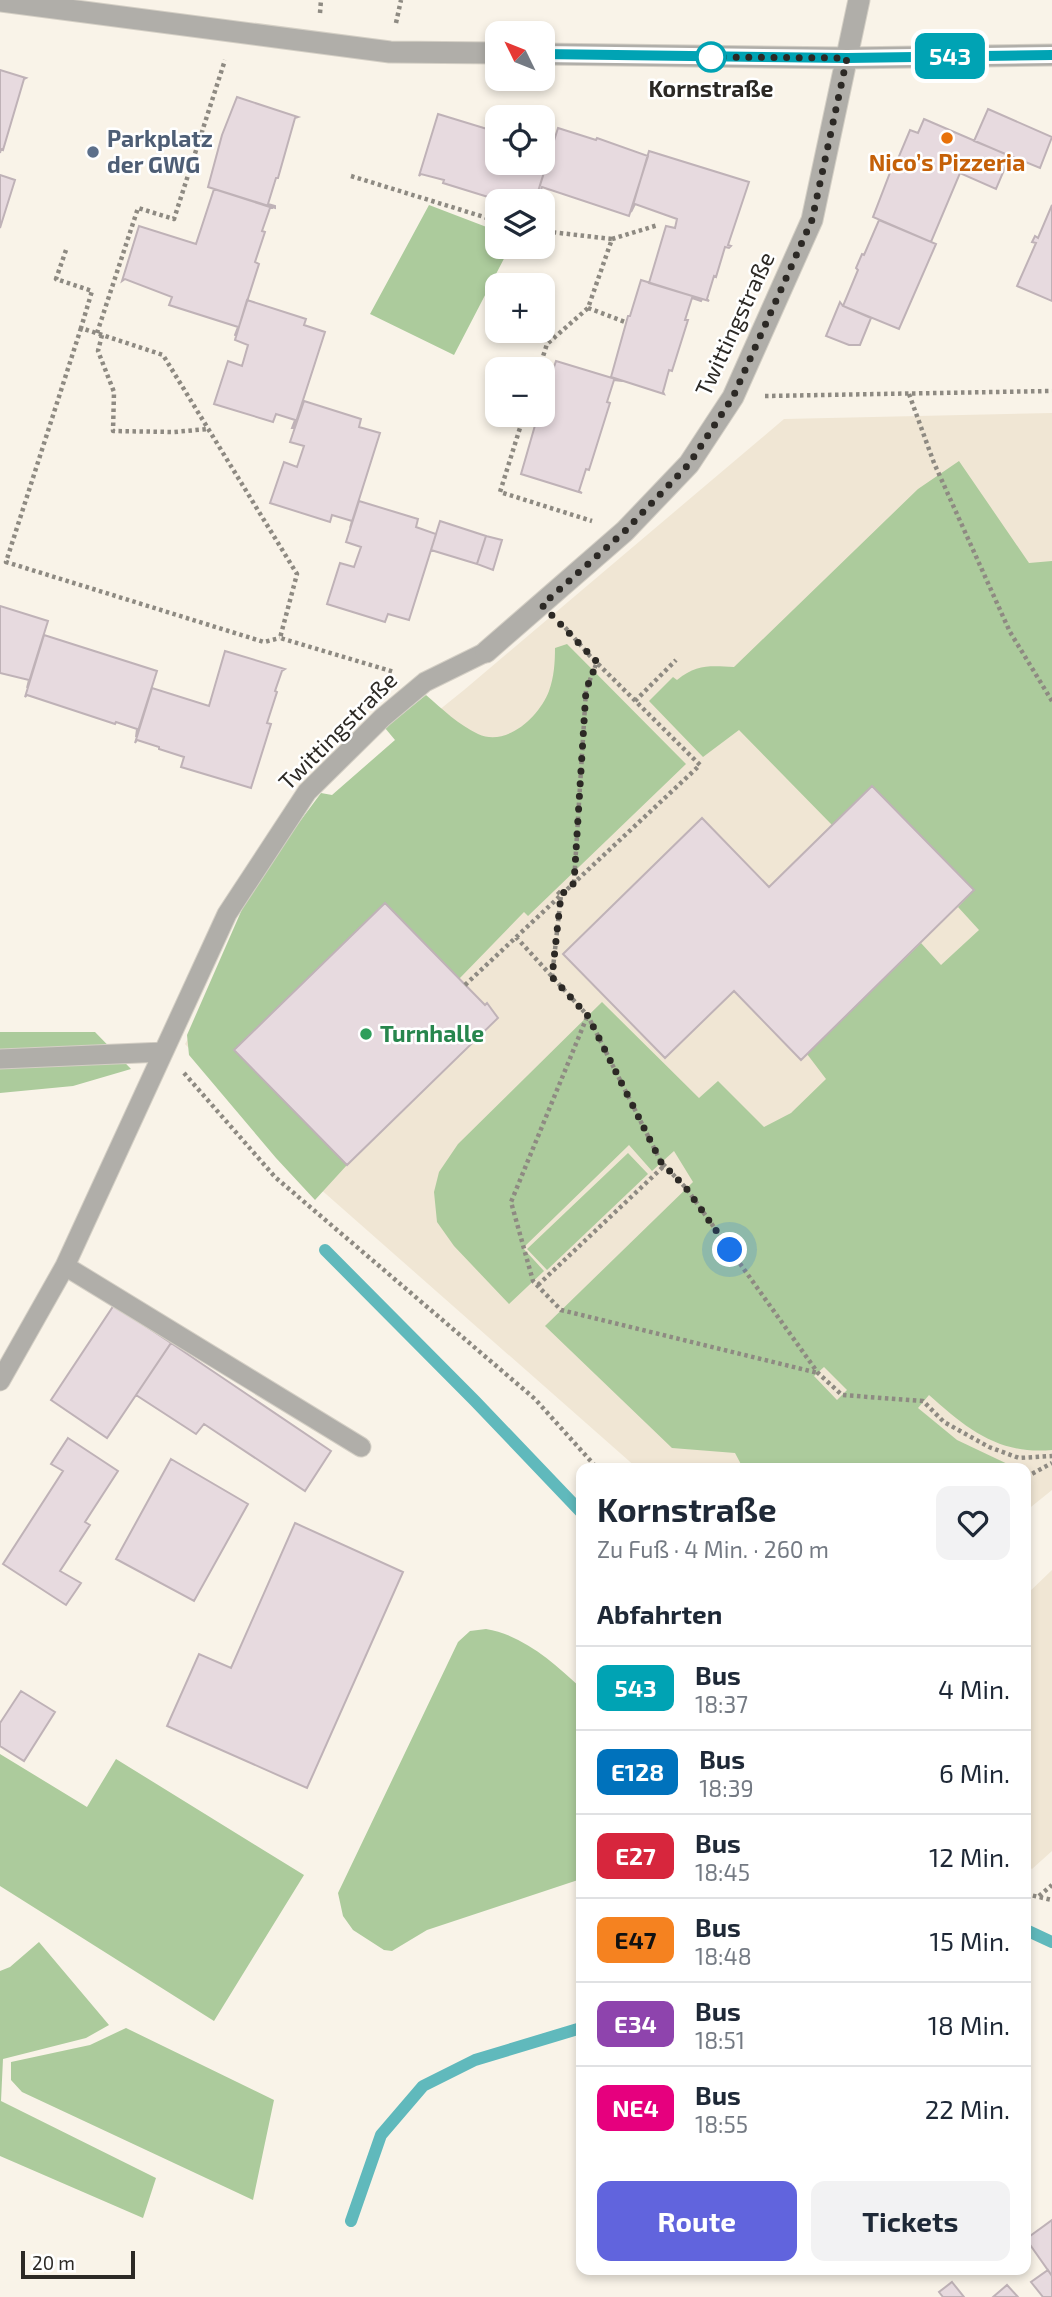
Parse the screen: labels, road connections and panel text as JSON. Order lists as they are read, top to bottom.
{
  "streets": {
    "street": ["Twittingstraße"]
  },
  "places": [
    "Kornstraße",
    "Nico’s Pizzeria",
    "Parkplatz der GWG",
    "Turnhalle"
  ],
  "lines": ["bus line 543"],
  "scale_bar": "20 m",
  "north": "top left",
  "page": {
    "on_map": "543",
    "map_buttons": ["+", "−"],
    "heading": [
      ["Kornstraße", "Zu Fuß · 4 Min. · 260 m"],
      "Abfahrten"
    ],
    "list": [
      {
        "mark": "543",
        "name": "Bus",
        "note": "18:37",
        "value": "4 Min."
      },
      {
        "mark": "E128",
        "name": "Bus",
        "note": "18:39",
        "value": "6 Min."
      },
      {
        "mark": "E27",
        "name": "Bus",
        "note": "18:45",
        "value": "12 Min."
      },
      {
        "mark": "E47",
        "name": "Bus",
        "note": "18:48",
        "value": "15 Min."
      },
      {
        "mark": "E34",
        "name": "Bus",
        "note": "18:51",
        "value": "18 Min."
      },
      {
        "mark": "NE4",
        "name": "Bus",
        "note": "18:55",
        "value": "22 Min."
      }
    ],
    "buttons": ["Route", "Tickets"],
    "scale": "20 m"
  }
}
